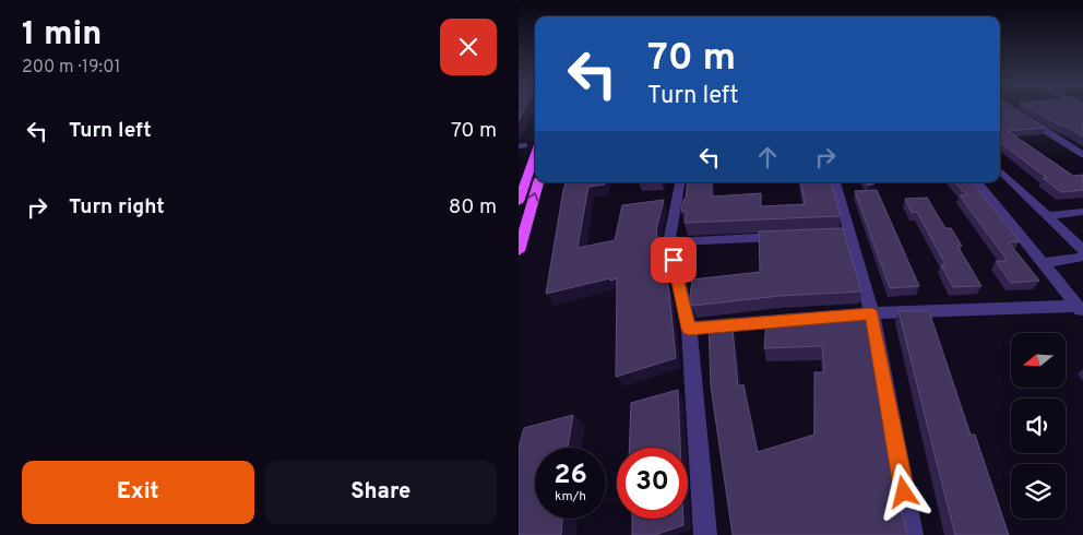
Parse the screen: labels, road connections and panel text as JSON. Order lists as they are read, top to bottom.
{
  "north": "left",
  "page": {
    "heading": ["1 min", "200 m · 19:01"],
    "turn": ["70 m", "Turn left"],
    "list": [
      {
        "name": "Turn left",
        "value": "70 m"
      },
      {
        "name": "Turn right",
        "value": "80 m"
      }
    ],
    "speed": "26 km/h",
    "limit": "30",
    "buttons": ["Exit", "Share"]
  }
}
